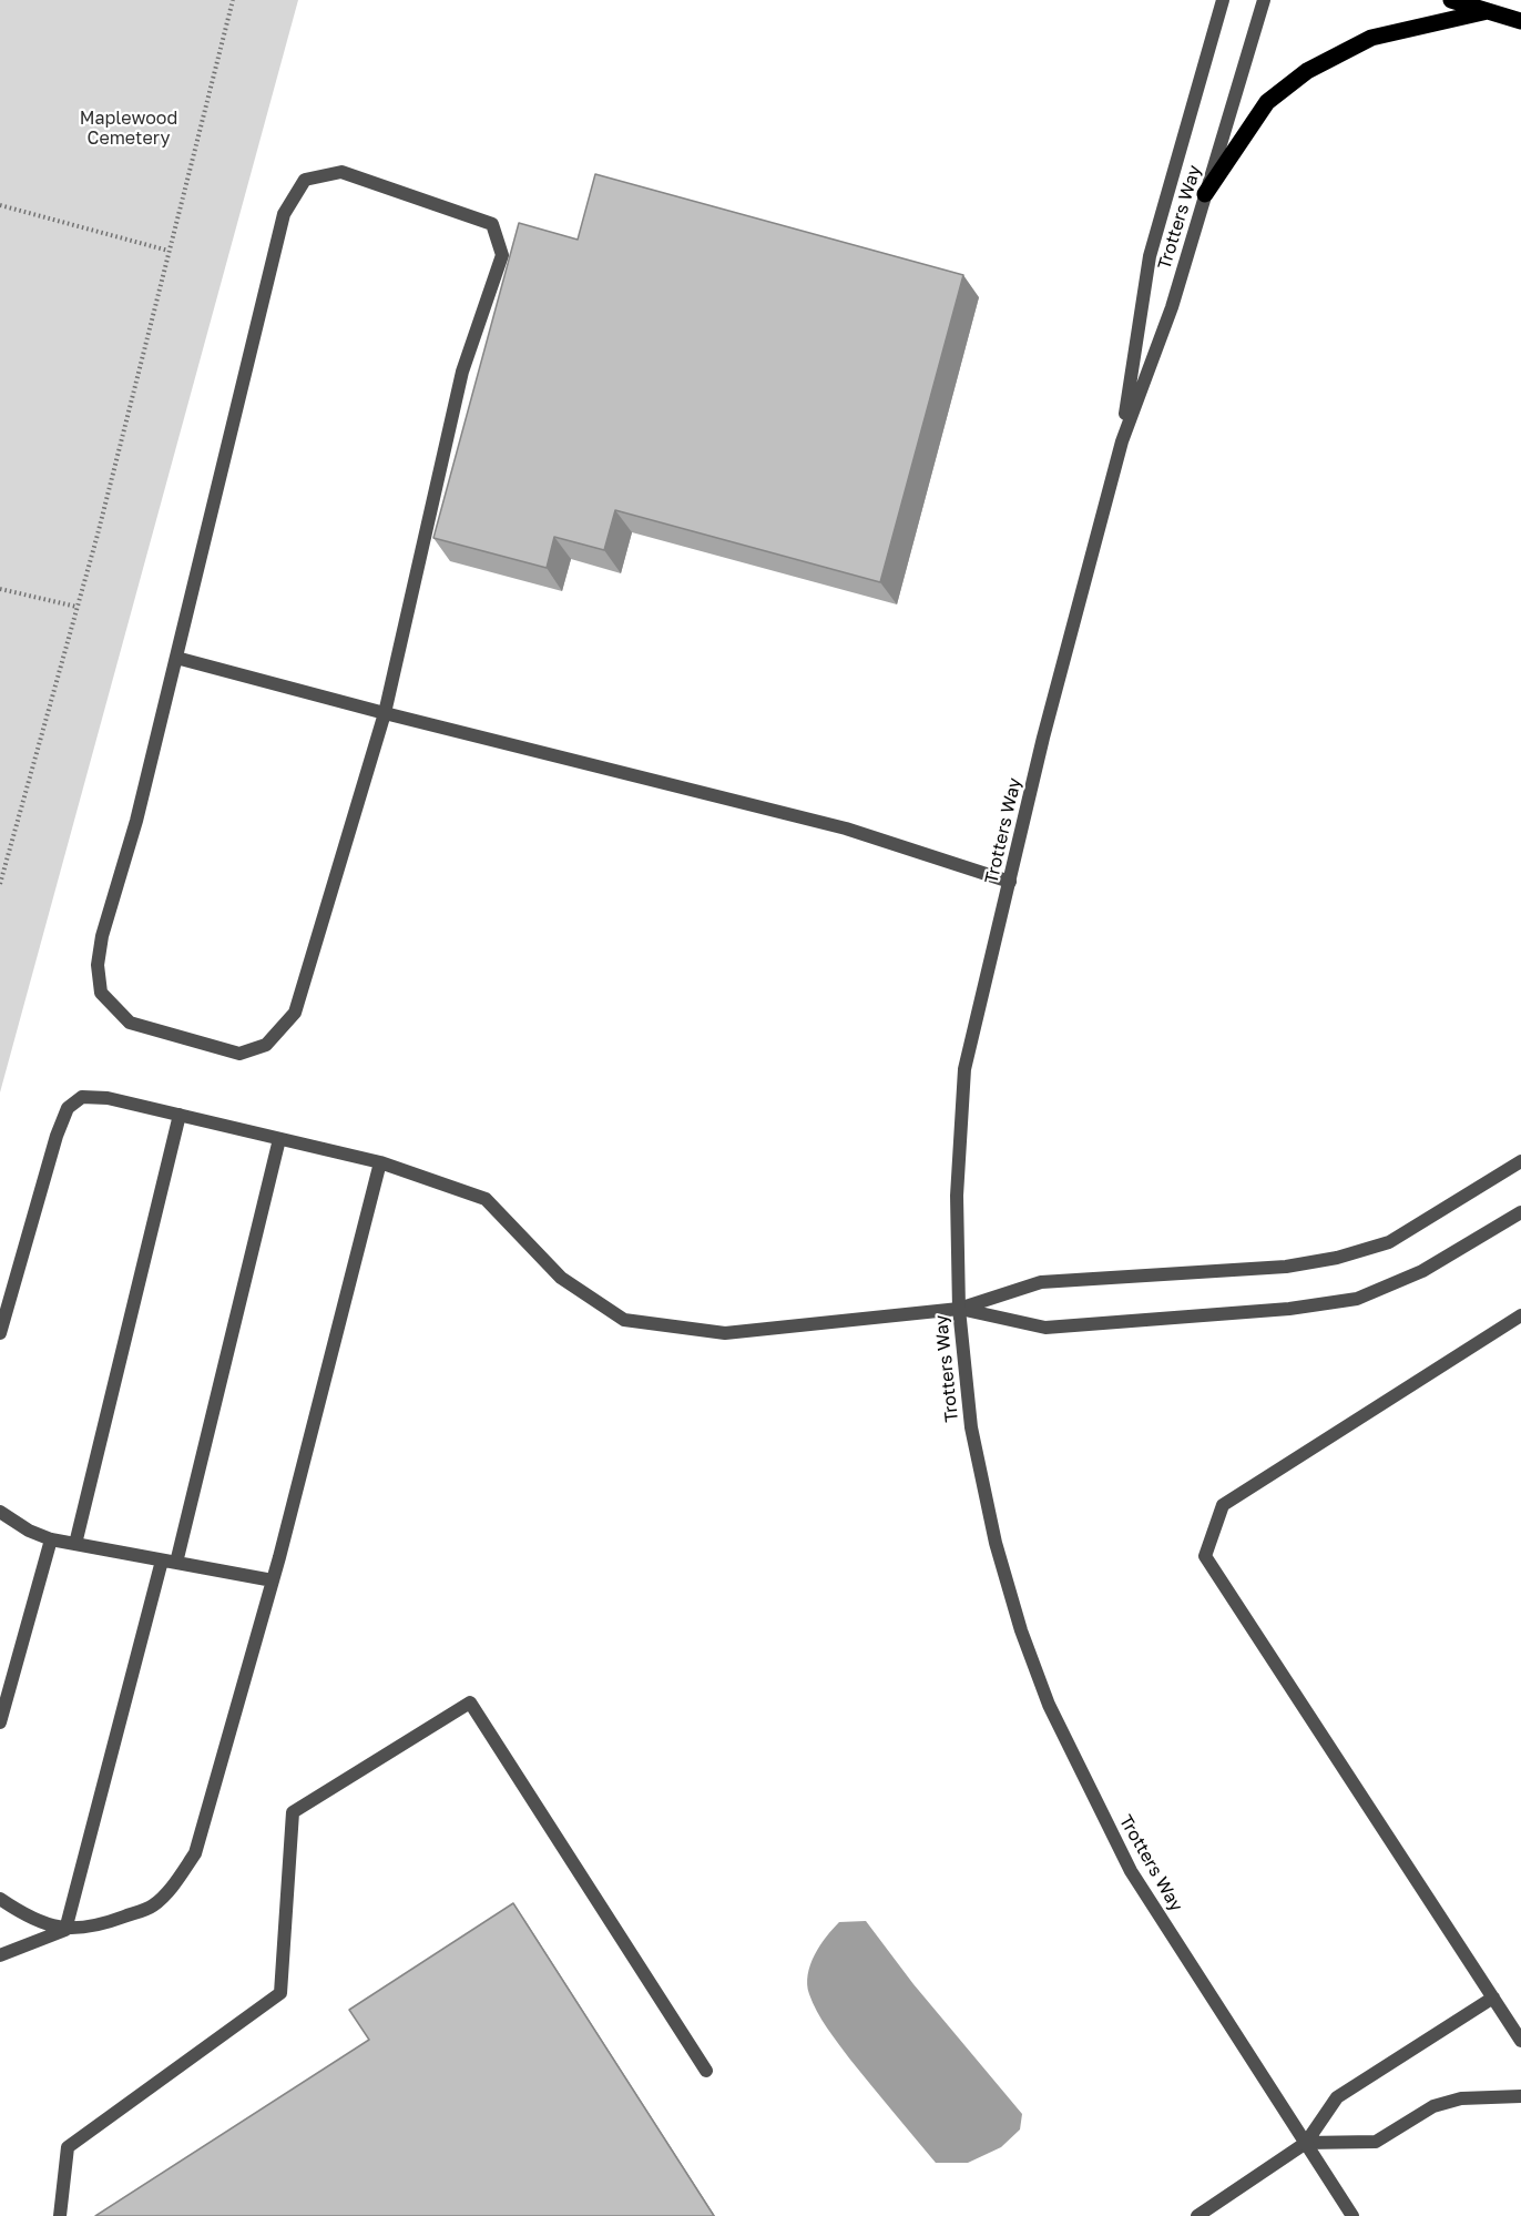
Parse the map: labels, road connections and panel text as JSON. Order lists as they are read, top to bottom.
{
  "streets": {
    "street": ["Trotters Way"]
  },
  "parks": ["Maplewood Cemetery"]
}
